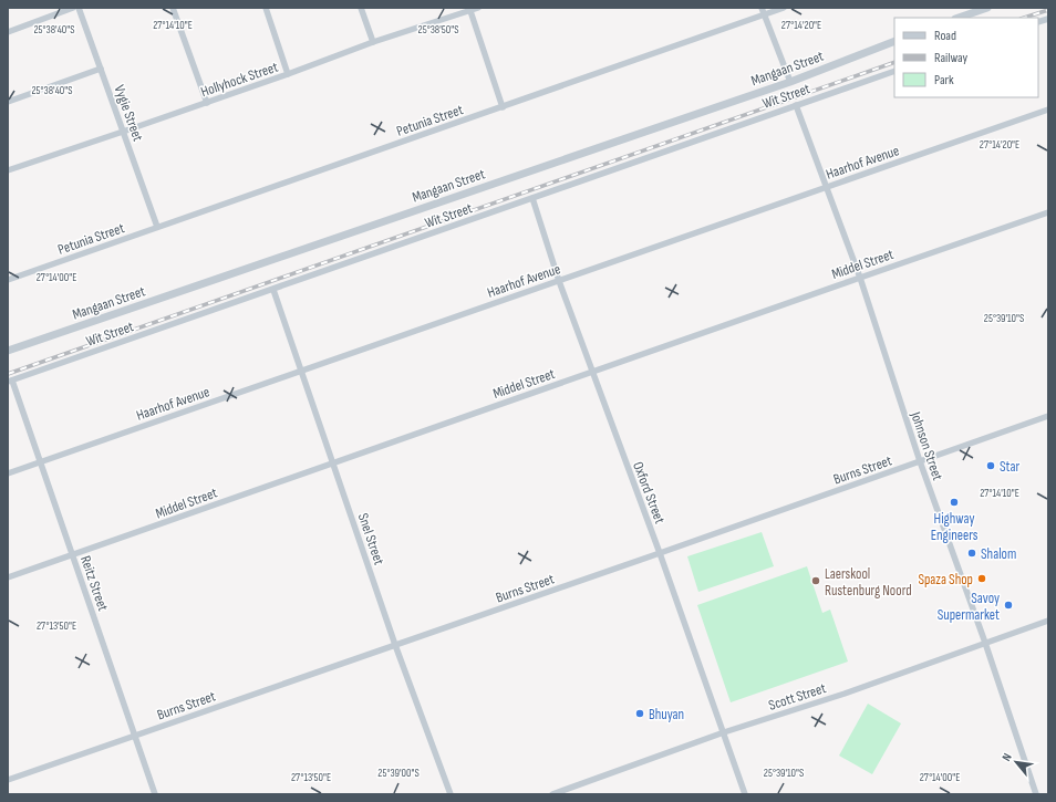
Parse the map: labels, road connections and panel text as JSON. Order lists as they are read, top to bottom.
{
  "streets": {
    "street": [
      "Mangaan Street",
      "Hollyhock Street",
      "Wit Street",
      "Vygie Street",
      "Petunia Street",
      "Haarhof Avenue",
      "Middel Street",
      "Johnson Street",
      "Burns Street",
      "Oxford Street",
      "Snel Street",
      "Reitz Street",
      "Scott Street"
    ]
  },
  "crossings": [
    ["Hollyhock Street", "Vygie Street"],
    ["Wit Street", "Johnson Street"],
    ["Wit Street", "Oxford Street"],
    ["Wit Street", "Snel Street"],
    ["Wit Street", "Reitz Street"],
    ["Vygie Street", "Petunia Street"],
    ["Haarhof Avenue", "Johnson Street"],
    ["Haarhof Avenue", "Oxford Street"],
    ["Haarhof Avenue", "Snel Street"],
    ["Haarhof Avenue", "Reitz Street"],
    ["Middel Street", "Johnson Street"],
    ["Middel Street", "Oxford Street"],
    ["Middel Street", "Snel Street"],
    ["Middel Street", "Reitz Street"],
    ["Johnson Street", "Burns Street"],
    ["Johnson Street", "Scott Street"],
    ["Burns Street", "Oxford Street"],
    ["Burns Street", "Snel Street"],
    ["Burns Street", "Reitz Street"],
    ["Oxford Street", "Scott Street"]
  ],
  "places": [
    "Star",
    "Highway Engineers",
    "Shalom",
    "Spaza Shop",
    "Laerskool Rustenburg Noord",
    "Savoy Supermarket",
    "Bhuyan"
  ],
  "legend": ["Road", "Railway", "Park"],
  "north": "top left",
  "coordinates": [
    "27°14'20\"E",
    "27°14'10\"E",
    "25°38'40\"S",
    "25°38'50\"S",
    "27°14'00\"E",
    "25°39'10\"S",
    "27°13'50\"E",
    "25°39'00\"S"
  ]
}
